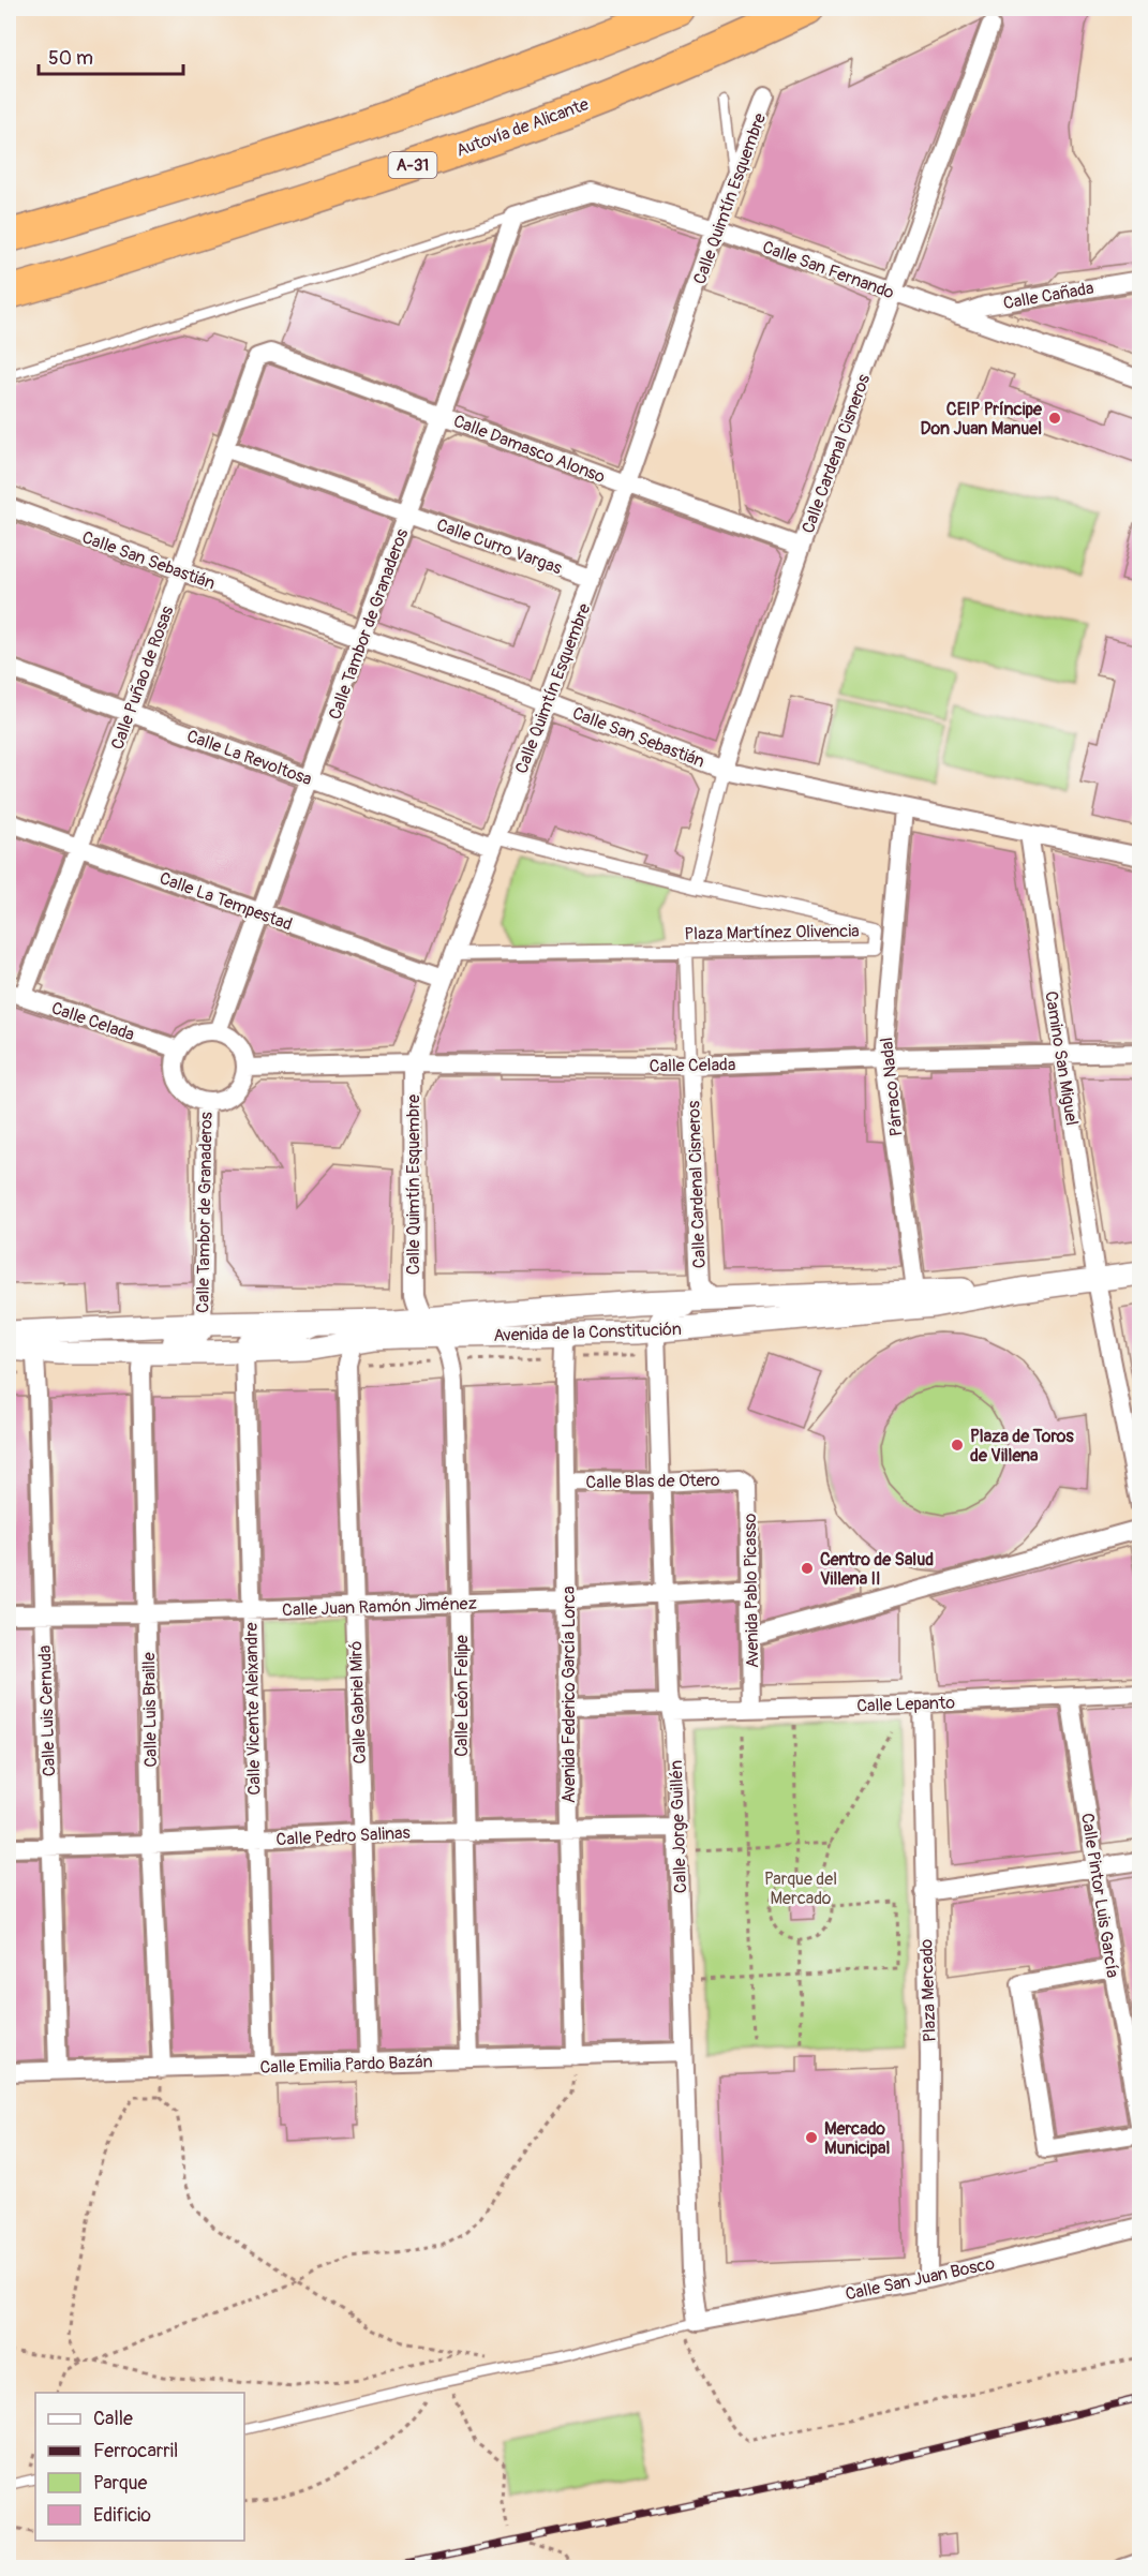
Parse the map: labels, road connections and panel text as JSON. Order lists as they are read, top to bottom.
{
  "streets": {
    "highway": ["Autovía de Alicante", "A-31"],
    "street": [
      "Calle Quimtín Esquembre",
      "Calle San Fernando",
      "Calle Cañada",
      "Calle Damasco Alonso",
      "Calle Cardenal Cisneros",
      "Calle Curro Vargas",
      "Calle San Sebastián",
      "Calle Tambor de Granaderos",
      "Calle Puñao de Rosas",
      "Calle La Revoltosa",
      "Calle La Tempestad",
      "Plaza Martínez Olivencia",
      "Calle Celada",
      "Camino San Miguel",
      "Párraco Nadal",
      "Avenida de la Constitución",
      "Calle Blas de Otero",
      "Avenida Pablo Picasso",
      "Calle Juan Ramón Jiménez",
      "Avenida Federico García Lorca",
      "Calle León Felipe",
      "Calle Gabriel Miró",
      "Calle Lepanto",
      "Calle Vicente Aleixandre",
      "Calle Luis Braille",
      "Calle Luis Cernuda",
      "Calle Jorge Guillén",
      "Calle Pedro Salinas",
      "Calle Pintor Luis García",
      "Plaza Mercado",
      "Calle Emilia Pardo Bazán",
      "Calle San Juan Bosco"
    ]
  },
  "crossings": [
    ["Calle Quimtín Esquembre", "Calle San Fernando"],
    ["Calle Quimtín Esquembre", "Calle Damasco Alonso"],
    ["Calle Quimtín Esquembre", "Calle Curro Vargas"],
    ["Calle Quimtín Esquembre", "Calle San Sebastián"],
    ["Calle Quimtín Esquembre", "Calle La Revoltosa"],
    ["Calle Quimtín Esquembre", "Calle La Tempestad"],
    ["Calle Quimtín Esquembre", "Plaza Martínez Olivencia"],
    ["Calle Quimtín Esquembre", "Calle Celada"],
    ["Calle San Fernando", "Calle Cañada"],
    ["Calle San Fernando", "Calle Cardenal Cisneros"],
    ["Calle San Fernando", "Calle Tambor de Granaderos"],
    ["Calle Damasco Alonso", "Calle Cardenal Cisneros"],
    ["Calle Damasco Alonso", "Calle Tambor de Granaderos"],
    ["Calle Damasco Alonso", "Calle Puñao de Rosas"],
    ["Calle Cardenal Cisneros", "Calle San Sebastián"],
    ["Calle Cardenal Cisneros", "Plaza Martínez Olivencia"],
    ["Calle Cardenal Cisneros", "Calle Celada"],
    ["Calle Curro Vargas", "Calle Tambor de Granaderos"],
    ["Calle Curro Vargas", "Calle Puñao de Rosas"],
    ["Calle San Sebastián", "Calle Tambor de Granaderos"],
    ["Calle San Sebastián", "Calle Puñao de Rosas"],
    ["Calle San Sebastián", "Camino San Miguel"],
    ["Calle San Sebastián", "Párraco Nadal"],
    ["Calle Tambor de Granaderos", "Calle La Revoltosa"],
    ["Calle Tambor de Granaderos", "Calle La Tempestad"],
    ["Calle Tambor de Granaderos", "Calle Celada"],
    ["Calle Puñao de Rosas", "Calle La Revoltosa"],
    ["Calle Puñao de Rosas", "Calle La Tempestad"],
    ["Calle Puñao de Rosas", "Calle Celada"],
    ["Calle La Revoltosa", "Plaza Martínez Olivencia"],
    ["Calle Celada", "Camino San Miguel"],
    ["Calle Celada", "Párraco Nadal"],
    ["Camino San Miguel", "Avenida de la Constitución"],
    ["Avenida de la Constitución", "Avenida Federico García Lorca"],
    ["Avenida de la Constitución", "Calle León Felipe"],
    ["Avenida de la Constitución", "Calle Gabriel Miró"],
    ["Avenida de la Constitución", "Calle Vicente Aleixandre"],
    ["Avenida de la Constitución", "Calle Luis Braille"],
    ["Avenida de la Constitución", "Calle Luis Cernuda"],
    ["Avenida de la Constitución", "Calle Jorge Guillén"],
    ["Calle Blas de Otero", "Avenida Pablo Picasso"],
    ["Calle Blas de Otero", "Avenida Federico García Lorca"],
    ["Calle Blas de Otero", "Calle Jorge Guillén"],
    ["Avenida Pablo Picasso", "Calle Juan Ramón Jiménez"],
    ["Avenida Pablo Picasso", "Calle Lepanto"],
    ["Calle Juan Ramón Jiménez", "Avenida Federico García Lorca"],
    ["Calle Juan Ramón Jiménez", "Calle León Felipe"],
    ["Calle Juan Ramón Jiménez", "Calle Gabriel Miró"],
    ["Calle Juan Ramón Jiménez", "Calle Vicente Aleixandre"],
    ["Calle Juan Ramón Jiménez", "Calle Luis Braille"],
    ["Calle Juan Ramón Jiménez", "Calle Luis Cernuda"],
    ["Calle Juan Ramón Jiménez", "Calle Jorge Guillén"],
    ["Avenida Federico García Lorca", "Calle Lepanto"],
    ["Avenida Federico García Lorca", "Calle Pedro Salinas"],
    ["Avenida Federico García Lorca", "Calle Emilia Pardo Bazán"],
    ["Calle León Felipe", "Calle Pedro Salinas"],
    ["Calle León Felipe", "Calle Emilia Pardo Bazán"],
    ["Calle Gabriel Miró", "Calle Pedro Salinas"],
    ["Calle Gabriel Miró", "Calle Emilia Pardo Bazán"],
    ["Calle Lepanto", "Calle Jorge Guillén"],
    ["Calle Lepanto", "Calle Pintor Luis García"],
    ["Calle Lepanto", "Plaza Mercado"],
    ["Calle Vicente Aleixandre", "Calle Pedro Salinas"],
    ["Calle Vicente Aleixandre", "Calle Emilia Pardo Bazán"],
    ["Calle Luis Braille", "Calle Pedro Salinas"],
    ["Calle Luis Braille", "Calle Emilia Pardo Bazán"],
    ["Calle Luis Cernuda", "Calle Pedro Salinas"],
    ["Calle Luis Cernuda", "Calle Emilia Pardo Bazán"],
    ["Calle Jorge Guillén", "Calle Pedro Salinas"],
    ["Calle Jorge Guillén", "Calle Emilia Pardo Bazán"],
    ["Calle Jorge Guillén", "Calle San Juan Bosco"],
    ["Plaza Mercado", "Calle San Juan Bosco"]
  ],
  "parks": ["Parque del Mercado"],
  "places": [
    "CEIP Príncipe Don Juan Manuel",
    "Plaza de Toros de Villena",
    "Centro de Salud Villena II",
    "Mercado Municipal"
  ],
  "legend": [
    "Calle",
    "Ferrocarril",
    "Parque",
    "Edificio"
  ],
  "scale_bar": "50 m"
}
